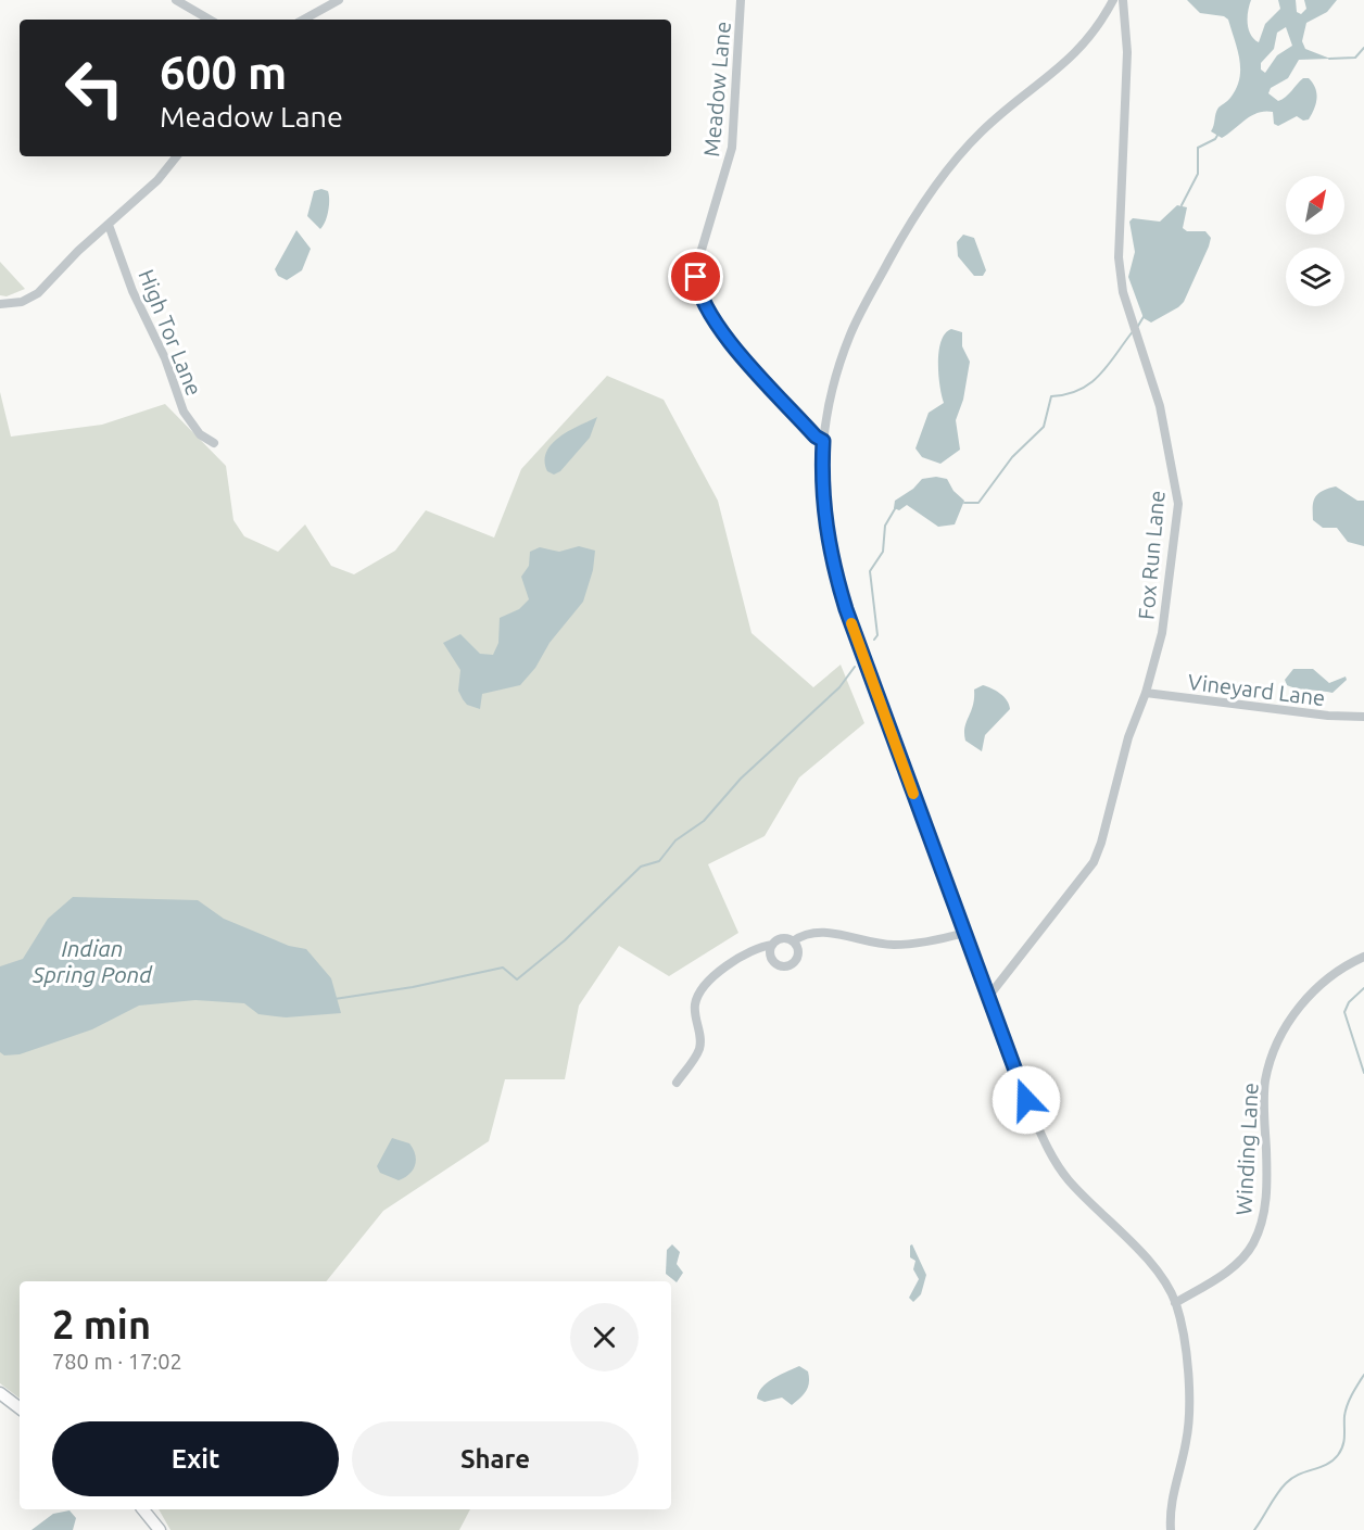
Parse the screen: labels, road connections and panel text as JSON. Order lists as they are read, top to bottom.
{
  "streets": {
    "street": [
      "Meadow Lane",
      "High Tor Lane",
      "Fox Run Lane",
      "Vineyard Lane",
      "Winding Lane"
    ]
  },
  "crossings": [
    ["Fox Run Lane", "Vineyard Lane"]
  ],
  "water": ["Indian Spring Pond"],
  "north": "top right",
  "page": {
    "turn": ["600 m", "Meadow Lane"],
    "heading": ["2 min", "780 m · 17:02"],
    "buttons": ["Exit", "Share"]
  }
}
